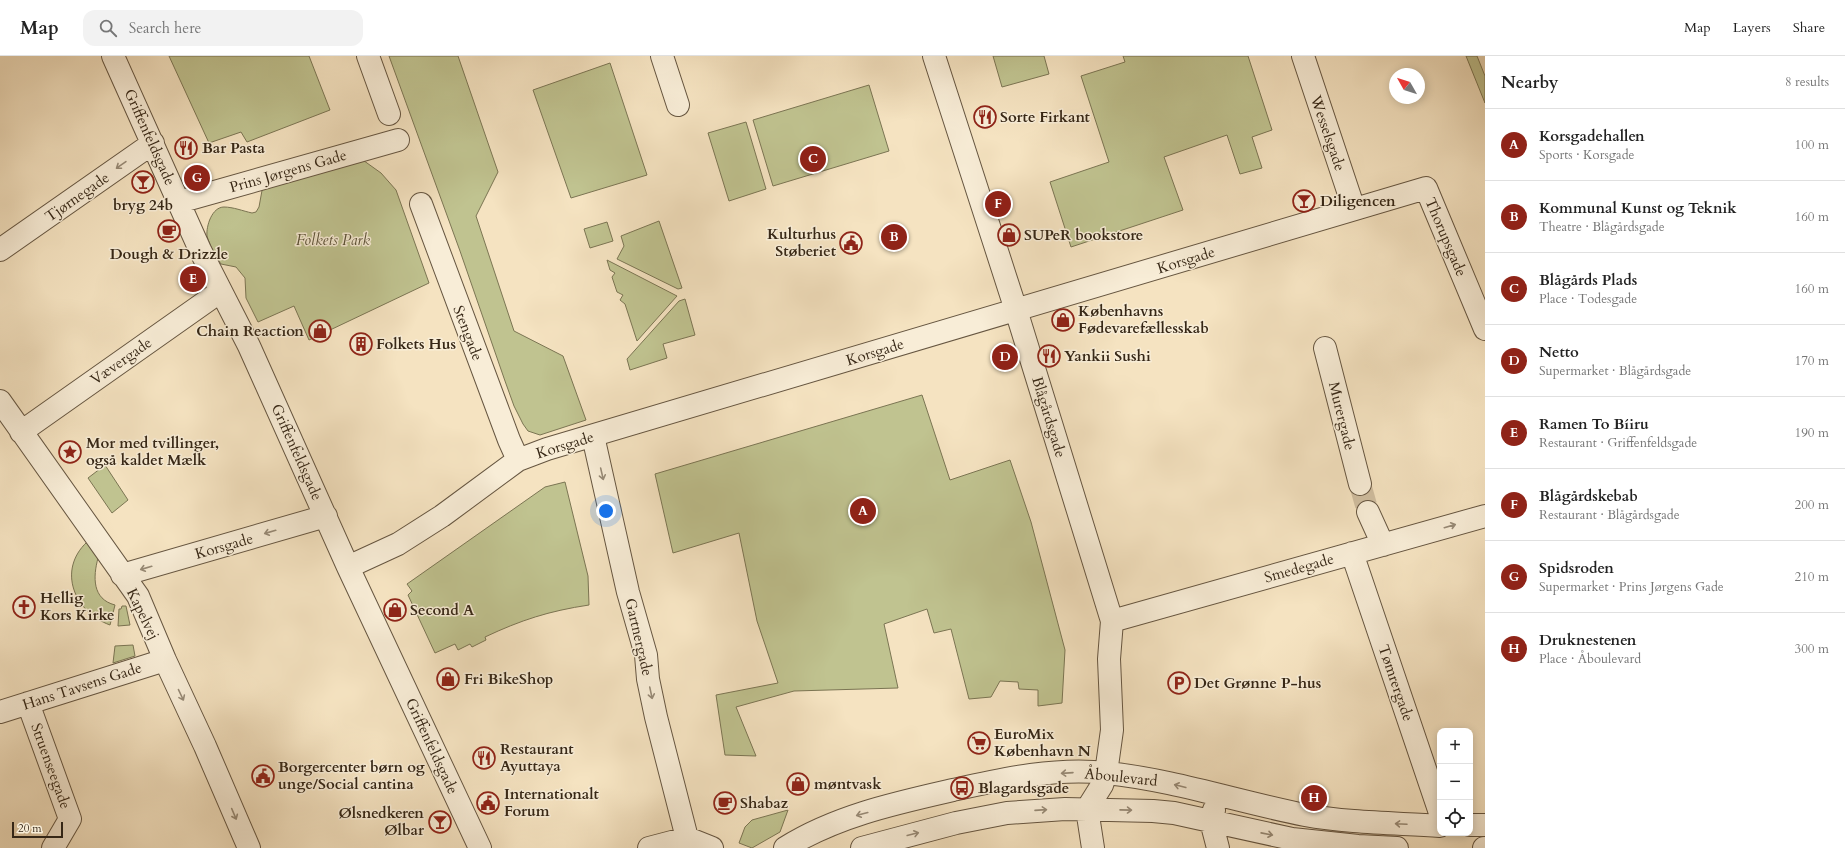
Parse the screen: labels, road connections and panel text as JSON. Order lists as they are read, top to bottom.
{
  "streets": {
    "street": [
      "Wesselsgade",
      "Griffenfeldsgade",
      "Prins Jørgens Gade",
      "Tjørnegade",
      "Thorupsgade",
      "Korsgade",
      "Stengade",
      "Vævergade",
      "Murergade",
      "Blågårdsgade",
      "Smedegade",
      "Kapelvej",
      "Gartnergade",
      "Tømrergade",
      "Hans Tavsens Gade",
      "Struenseegade",
      "Åboulevard"
    ]
  },
  "crossings": [
    ["Wesselsgade", "Korsgade"],
    ["Griffenfeldsgade", "Prins Jørgens Gade"],
    ["Griffenfeldsgade", "Tjørnegade"],
    ["Griffenfeldsgade", "Korsgade"],
    ["Griffenfeldsgade", "Vævergade"],
    ["Thorupsgade", "Korsgade"],
    ["Korsgade", "Stengade"],
    ["Korsgade", "Blågårdsgade"],
    ["Korsgade", "Kapelvej"],
    ["Korsgade", "Gartnergade"],
    ["Vævergade", "Kapelvej"],
    ["Blågårdsgade", "Smedegade"],
    ["Blågårdsgade", "Åboulevard"],
    ["Smedegade", "Tømrergade"],
    ["Kapelvej", "Hans Tavsens Gade"],
    ["Hans Tavsens Gade", "Struenseegade"]
  ],
  "one_way": ["Tjørnegade", "Kapelvej", "Gartnergade"],
  "parks": ["Folkets Park"],
  "places": {
    "restaurant": [
      "Sorte Firkant",
      "Bar Pasta",
      "Yankii Sushi",
      "Restaurant Ayuttaya"
    ],
    "bar": ["bryg 24b", "Diligencen", "Ølsnedkeren Ølbar"],
    "cafe": ["Dough & Drizzle", "Shabaz"],
    "shop": [
      "SUPeR bookstore",
      "Københavns Fødevarefællesskab",
      "Chain Reaction",
      "Second A",
      "Fri BikeShop",
      "møntvask"
    ],
    "public building": ["Kulturhus Støberiet", "Borgercenter børn og unge/Social cantina", "Internationalt Forum"],
    "building": ["Folkets Hus"],
    "place": ["Mor med tvillinger, også kaldet Mælk"],
    "church": ["Hellig Kors Kirke"],
    "parking": ["Det Grønne P-hus"],
    "supermarket": ["EuroMix København N"],
    "bus stop": ["Blagardsgade"]
  },
  "scale_bar": "20 m",
  "north": "top left",
  "page": {
    "header": "Map",
    "search": "Search here",
    "nav": ["Map", "Layers", "Share"],
    "heading": ["Nearby", "8 results"],
    "list": [
      {
        "mark": "A",
        "name": "Korsgadehallen",
        "note": "Sports · Korsgade",
        "value": "100 m"
      },
      {
        "mark": "B",
        "name": "Kommunal Kunst og Teknik",
        "note": "Theatre · Blågårdsgade",
        "value": "160 m"
      },
      {
        "mark": "C",
        "name": "Blågårds Plads",
        "note": "Place · Todesgade",
        "value": "160 m"
      },
      {
        "mark": "D",
        "name": "Netto",
        "note": "Supermarket · Blågårdsgade",
        "value": "170 m"
      },
      {
        "mark": "E",
        "name": "Ramen To Bíiru",
        "note": "Restaurant · Griffenfeldsgade",
        "value": "190 m"
      },
      {
        "mark": "F",
        "name": "Blågårdskebab",
        "note": "Restaurant · Blågårdsgade",
        "value": "200 m"
      },
      {
        "mark": "G",
        "name": "Spidsroden",
        "note": "Supermarket · Prins Jørgens Gade",
        "value": "210 m"
      },
      {
        "mark": "H",
        "name": "Druknestenen",
        "note": "Place · Åboulevard",
        "value": "300 m"
      }
    ],
    "pins": [
      "C",
      "G",
      "F",
      "B",
      "E",
      "D",
      "A",
      "H"
    ],
    "map_buttons": ["+", "−"],
    "scale": "20 m"
  }
}
